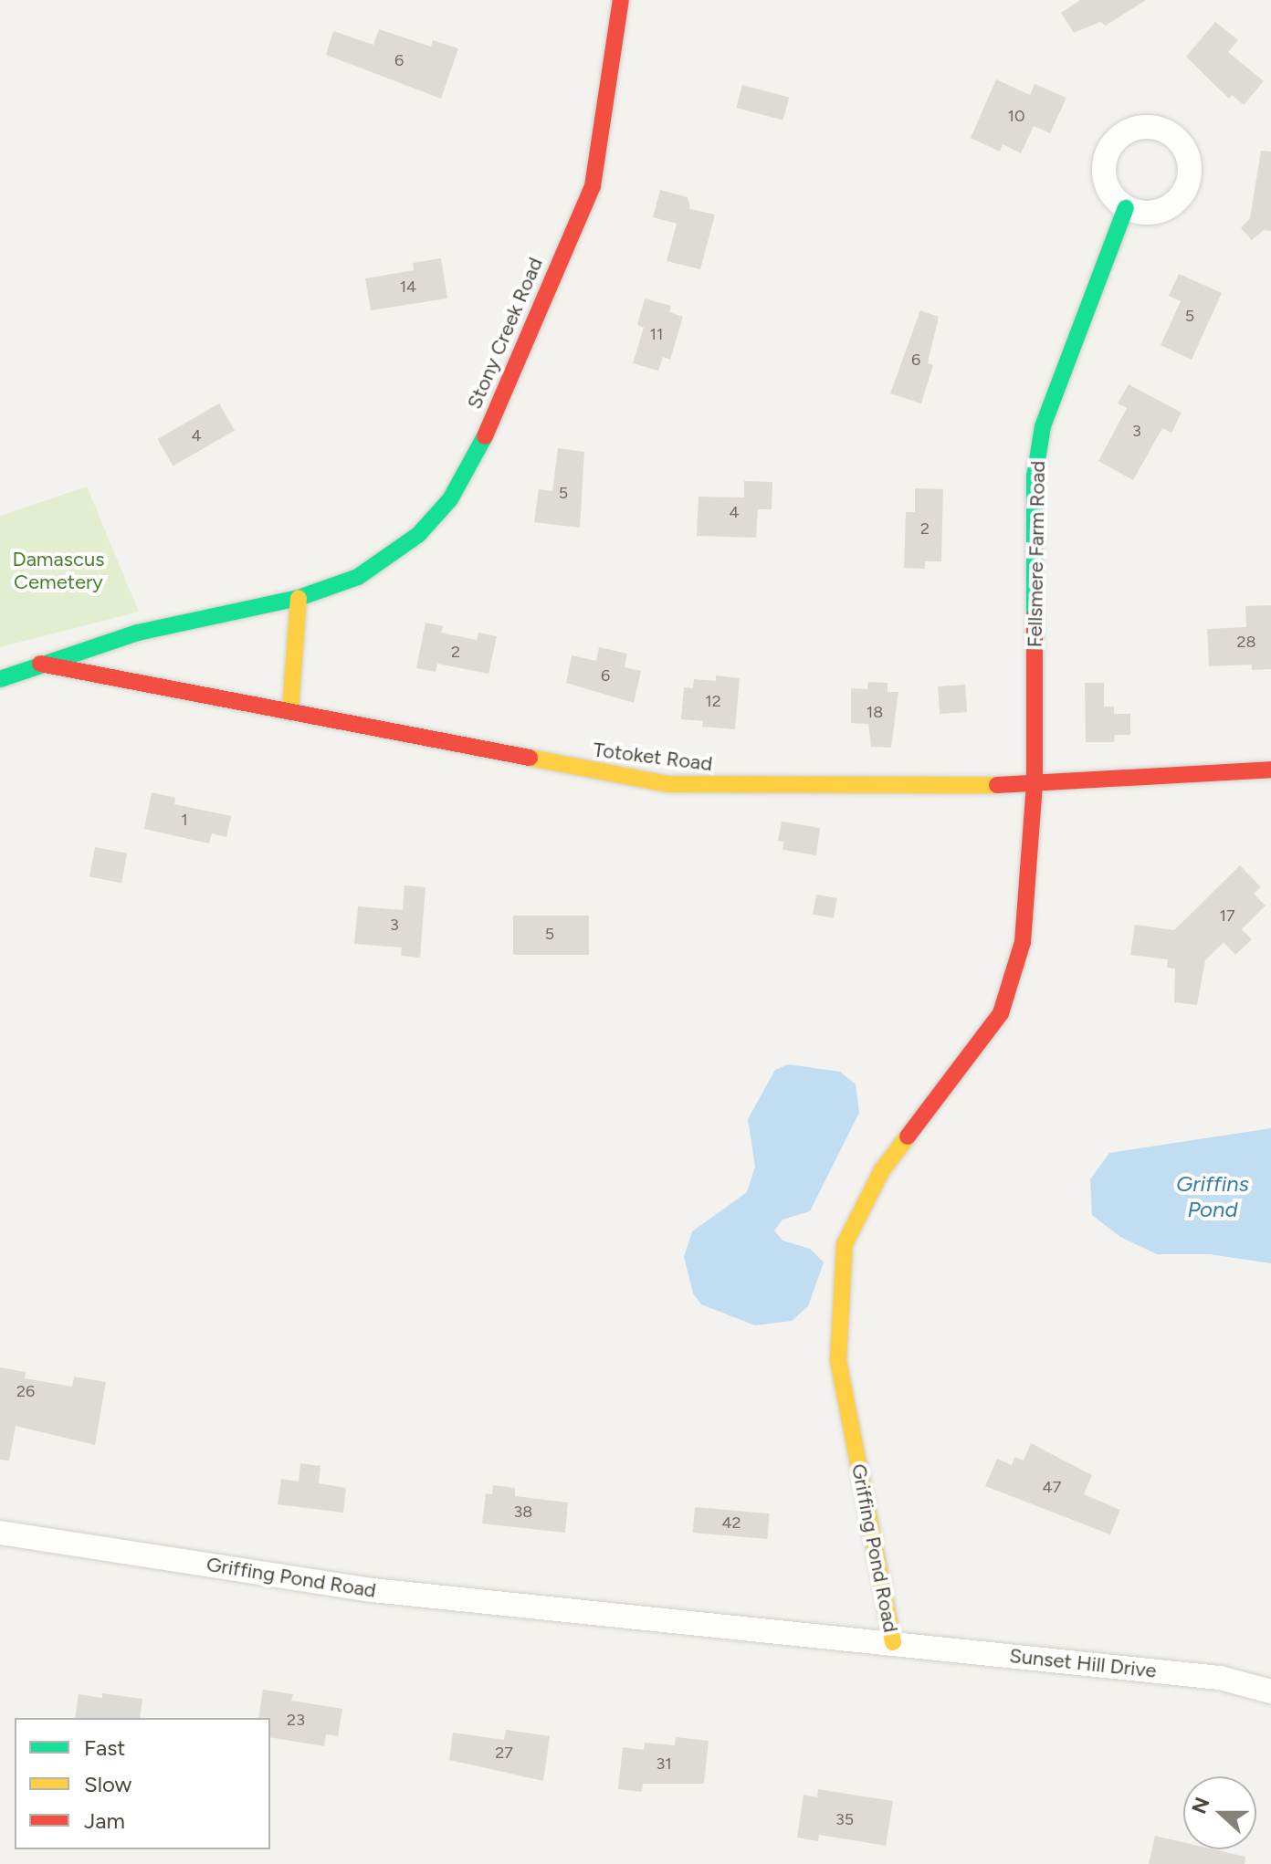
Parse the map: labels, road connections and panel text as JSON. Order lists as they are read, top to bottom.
{
  "streets": {
    "street": [
      "Stony Creek Road",
      "Fellsmere Farm Road",
      "Totoket Road",
      "Griffing Pond Road",
      "Sunset Hill Drive"
    ]
  },
  "crossings": [
    ["Stony Creek Road", "Totoket Road"],
    ["Fellsmere Farm Road", "Totoket Road"],
    ["Fellsmere Farm Road", "Griffing Pond Road"],
    ["Totoket Road", "Griffing Pond Road"],
    ["Griffing Pond Road", "Sunset Hill Drive"]
  ],
  "water": ["Griffins Pond"],
  "parks": ["Damascus Cemetery"],
  "house_numbers": [
    "6",
    "10",
    "14",
    "5",
    "11",
    "6",
    "3",
    "4",
    "5",
    "4",
    "2",
    "28",
    "2",
    "6",
    "12",
    "18",
    "1",
    "17",
    "3",
    "5",
    "26",
    "47",
    "38",
    "42",
    "23",
    "27",
    "31",
    "35"
  ],
  "legend": ["Fast", "Slow", "Jam"],
  "north": "left"
}
